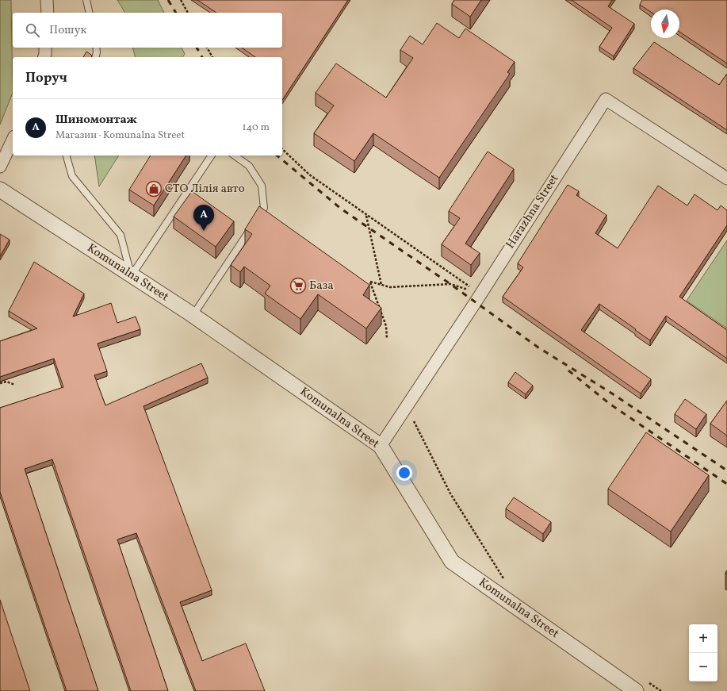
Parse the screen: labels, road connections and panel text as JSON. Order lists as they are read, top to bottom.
{
  "streets": {
    "street": ["Harazhna Street", "Komunalna Street"]
  },
  "crossings": [
    ["Harazhna Street", "Komunalna Street"]
  ],
  "places": {
    "shop": ["СТО Лілія авто"],
    "supermarket": ["База"]
  },
  "north": "bottom",
  "page": {
    "search": "Пошук",
    "heading": "Поруч",
    "list": [
      {
        "mark": "A",
        "name": "Шиномонтаж",
        "note": "Магазин · Komunalna Street",
        "value": "140 m"
      }
    ],
    "pins": "A",
    "map_buttons": ["+", "−"]
  }
}
